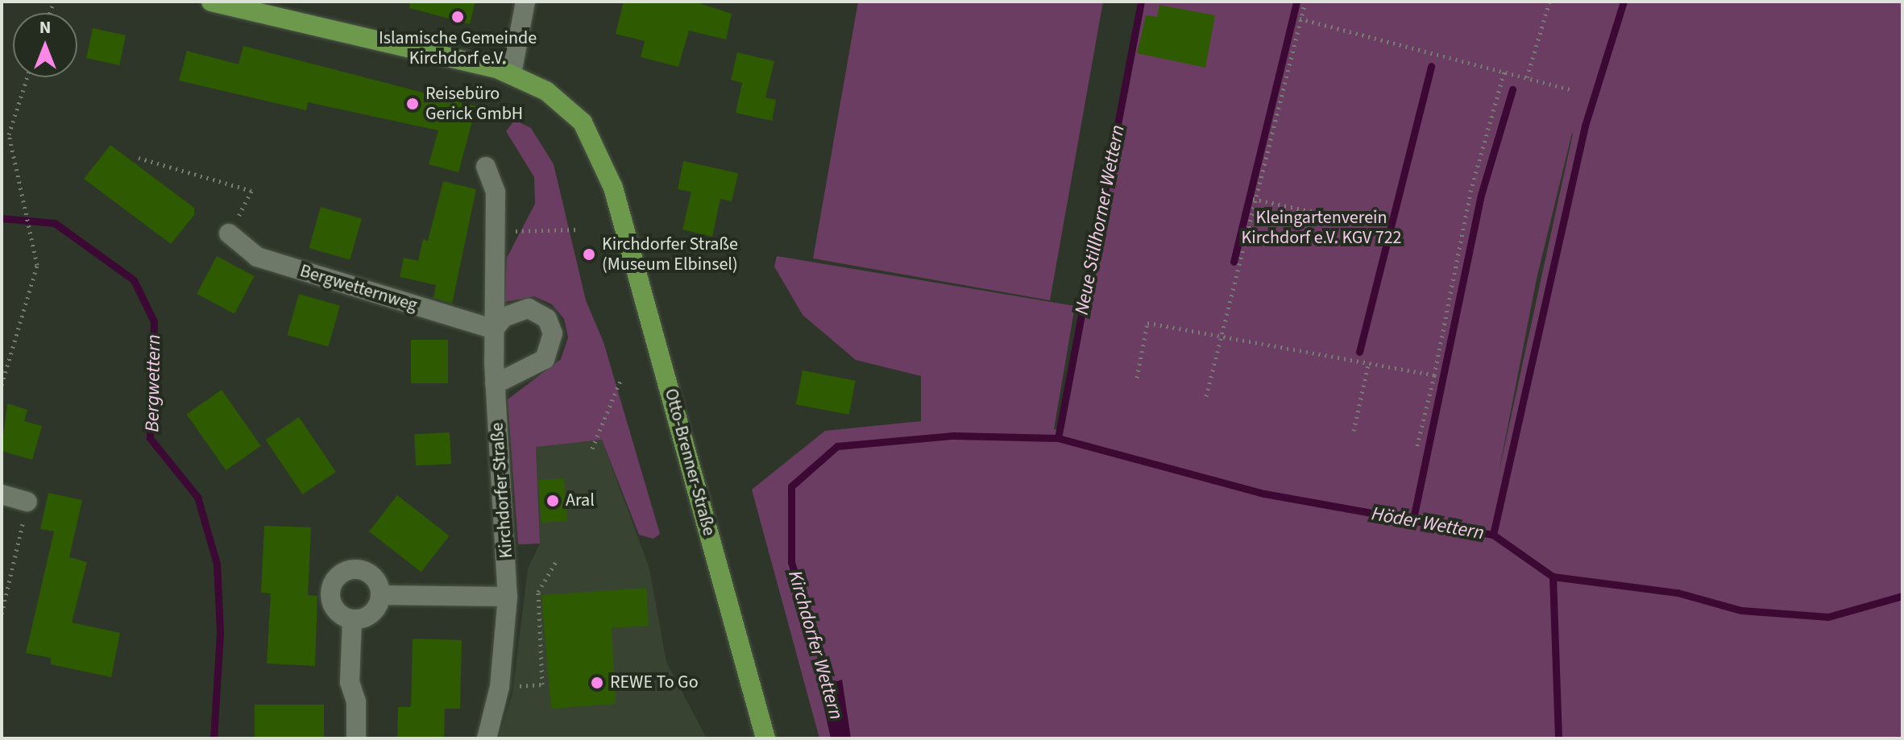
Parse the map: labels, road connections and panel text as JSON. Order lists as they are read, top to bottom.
{
  "streets": {
    "main road": ["Otto-Brenner-Straße"],
    "street": ["Bergwetternweg", "Kirchdorfer Straße"]
  },
  "crossings": [
    ["Bergwetternweg", "Kirchdorfer Straße"]
  ],
  "water": [
    "Neue Stillhorner Wettern",
    "Bergwettern",
    "Höder Wettern",
    "Kirchdorfer Wettern"
  ],
  "parks": ["Kleingartenverein Kirchdorf e.V. KGV 722"],
  "places": [
    "Islamische Gemeinde Kirchdorf e.V.",
    "Reisebüro Gerick GmbH",
    "Kirchdorfer Straße (Museum Elbinsel)",
    "Aral",
    "REWE To Go"
  ],
  "north": "top"
}
